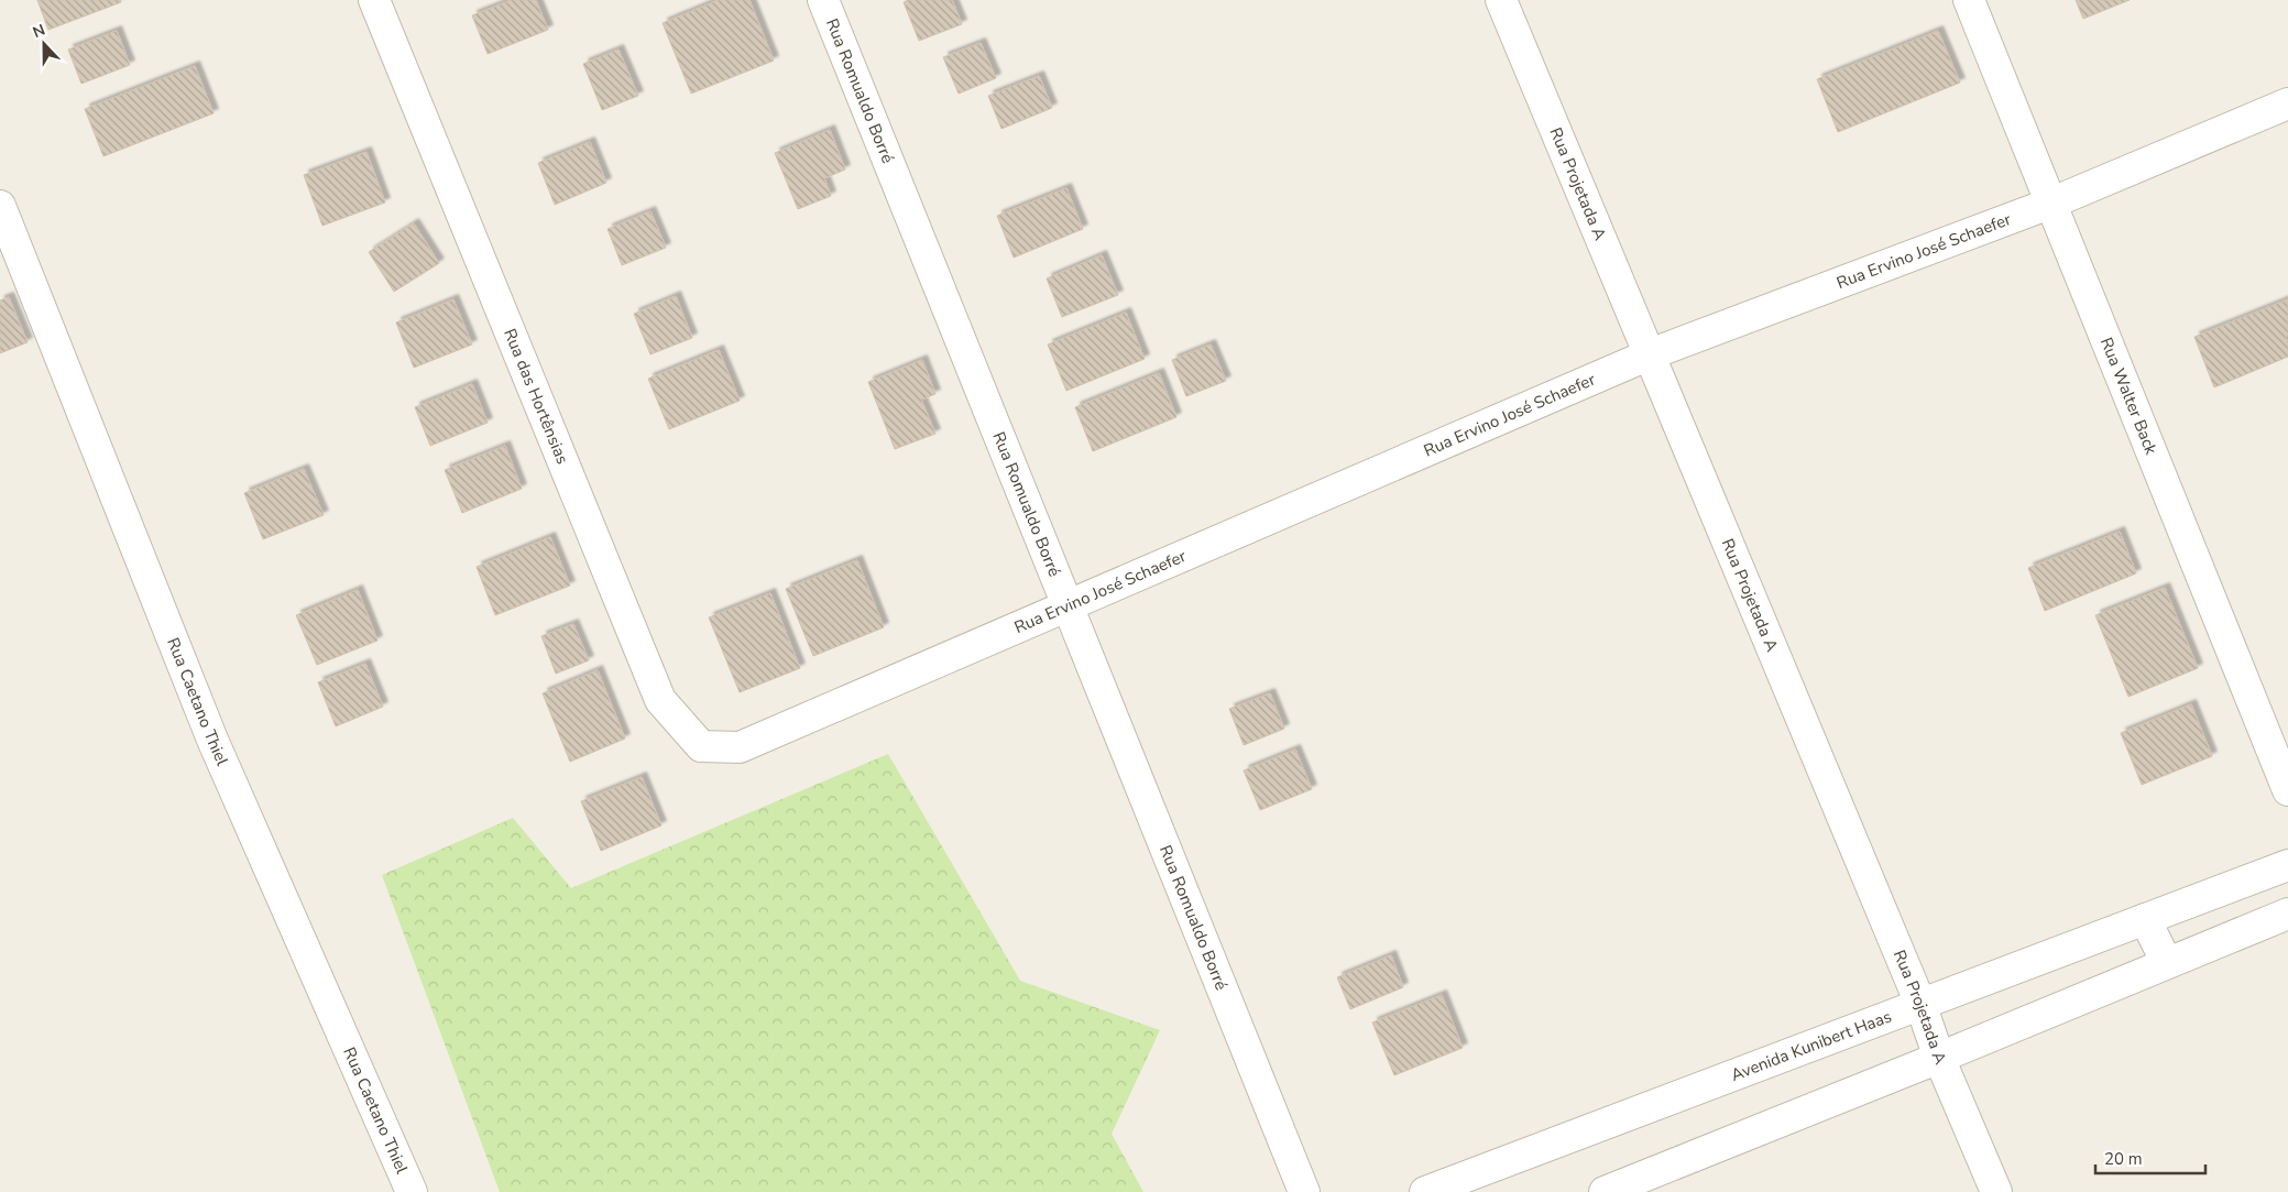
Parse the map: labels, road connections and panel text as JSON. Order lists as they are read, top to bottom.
{
  "streets": {
    "street": [
      "Rua Romualdo Borré",
      "Rua Projetada A",
      "Rua Ervino José Schaefer",
      "Rua Walter Back",
      "Rua das Hortênsias",
      "Rua Caetano Thiel",
      "Avenida Kunibert Haas"
    ]
  },
  "crossings": [
    ["Rua Romualdo Borré", "Rua Ervino José Schaefer"],
    ["Rua Projetada A", "Rua Ervino José Schaefer"],
    ["Rua Projetada A", "Avenida Kunibert Haas"],
    ["Rua Ervino José Schaefer", "Rua Walter Back"],
    ["Rua Ervino José Schaefer", "Rua das Hortênsias"]
  ],
  "scale_bar": "20 m",
  "north": "top"
}
